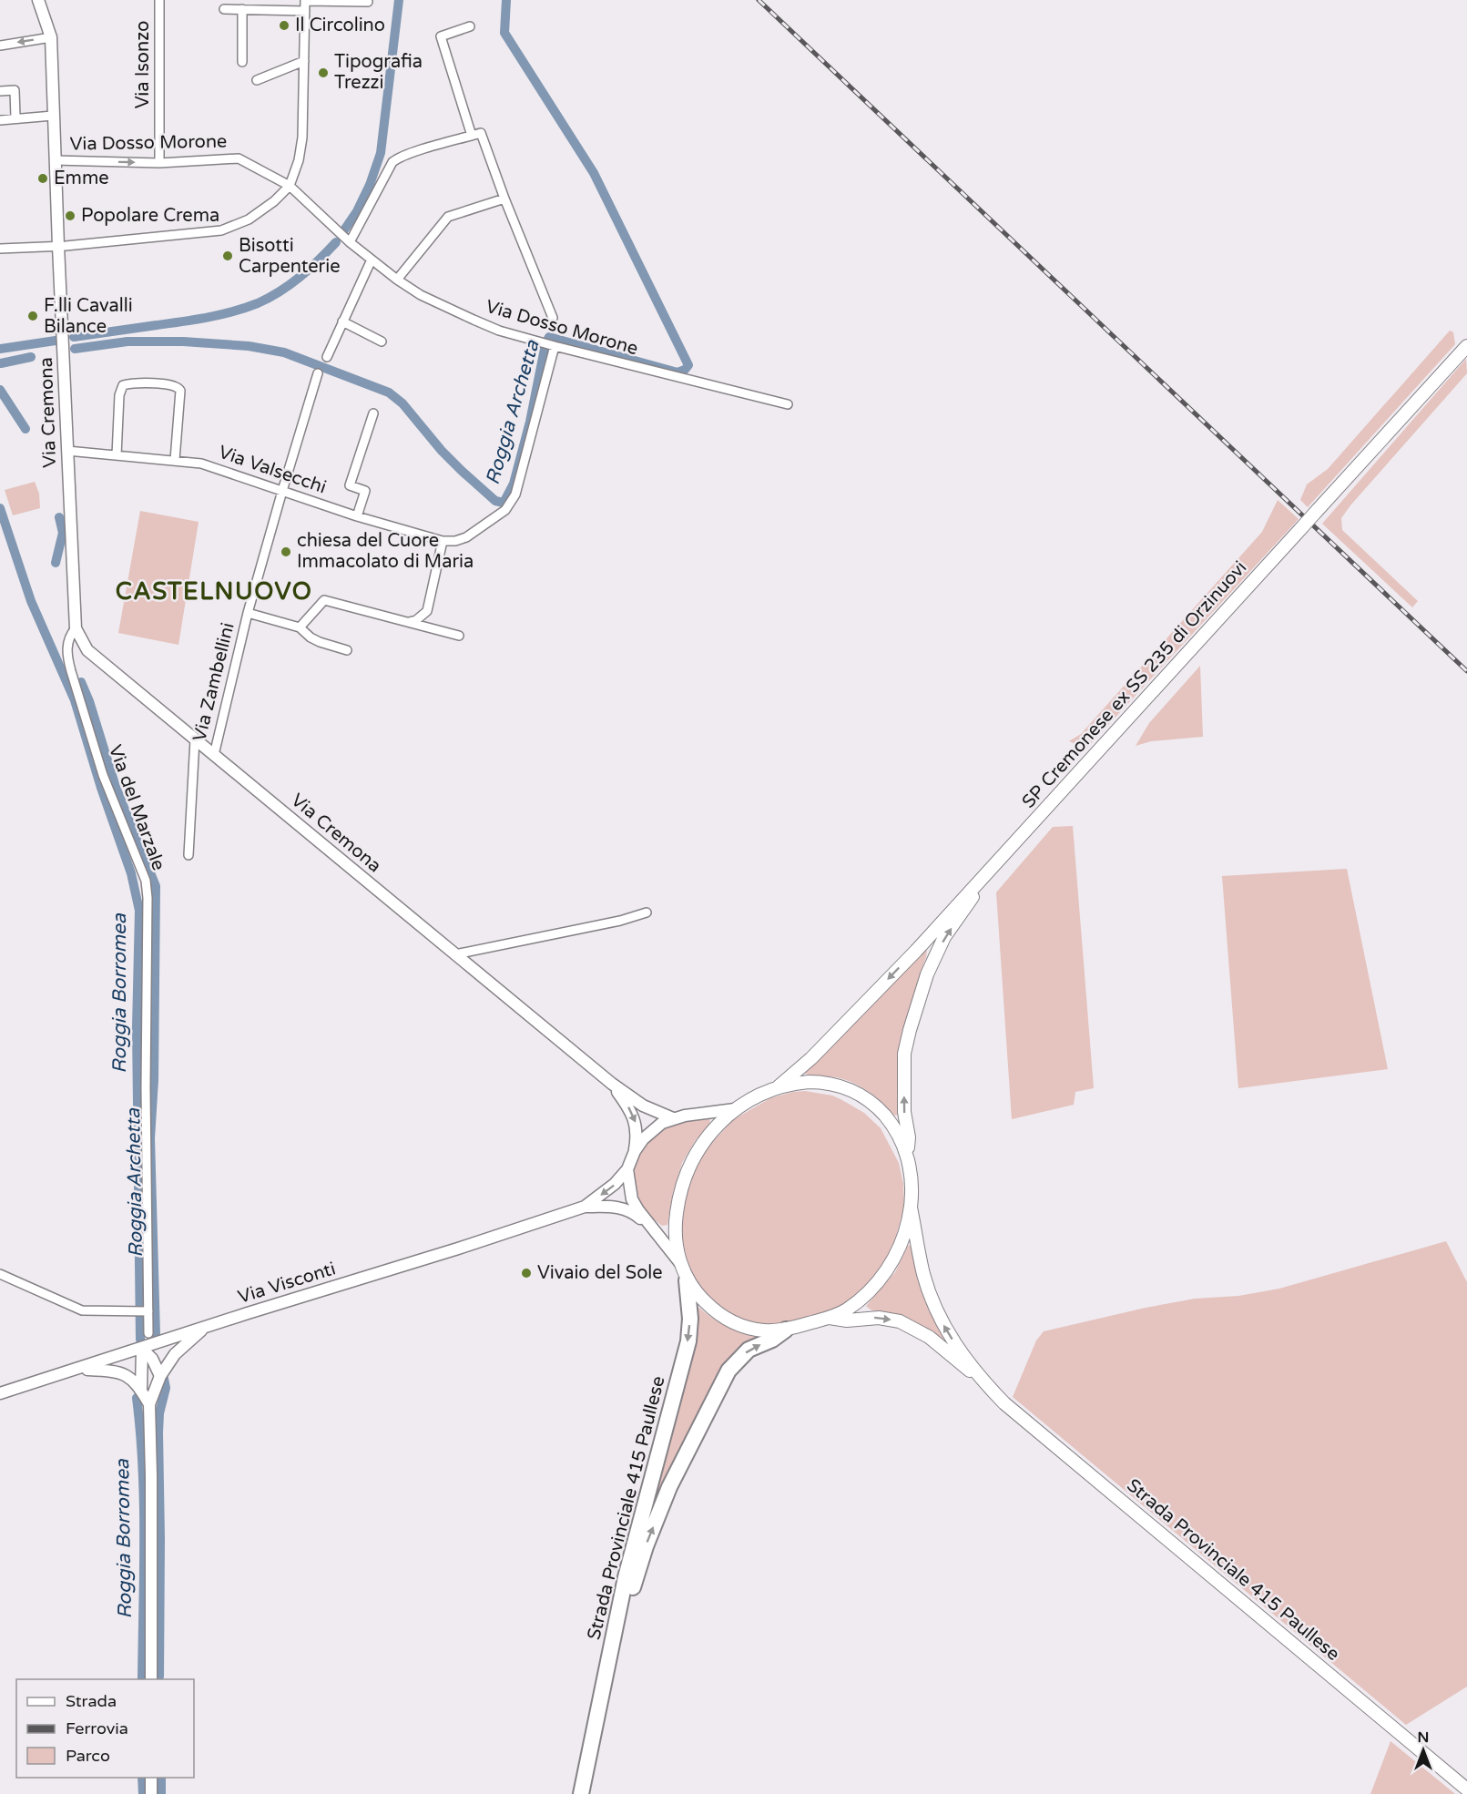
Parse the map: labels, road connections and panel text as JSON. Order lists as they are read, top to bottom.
{
  "streets": {
    "highway": ["Strada Provinciale 415 Paullese"],
    "main road": ["SP Cremonese ex SS 235 di Orzinuovi"],
    "street": [
      "Via Isonzo",
      "Via Dosso Morone",
      "Via Cremona",
      "Via Valsecchi",
      "Via Zambellini",
      "Via del Marzale",
      "Via Visconti"
    ]
  },
  "crossings": [
    ["Via Isonzo", "Via Dosso Morone"],
    ["Via Dosso Morone", "Via Cremona"],
    ["Via Dosso Morone", "Via Valsecchi"],
    ["Via Cremona", "Via Valsecchi"],
    ["Via Cremona", "Via Zambellini"],
    ["Via Cremona", "Via del Marzale"],
    ["Via Valsecchi", "Via Zambellini"]
  ],
  "districts": ["CASTELNUOVO"],
  "water": ["Roggia Archetta", "Roggia Borromea"],
  "places": [
    "Il Circolino",
    "Tipografia Trezzi",
    "Emme",
    "Popolare Crema",
    "Bisotti Carpenterie",
    "F.lli Cavalli Bilance",
    "chiesa del Cuore Immacolato di Maria",
    "Vivaio del Sole"
  ],
  "legend": ["Strada", "Ferrovia", "Parco"],
  "north": "top"
}
